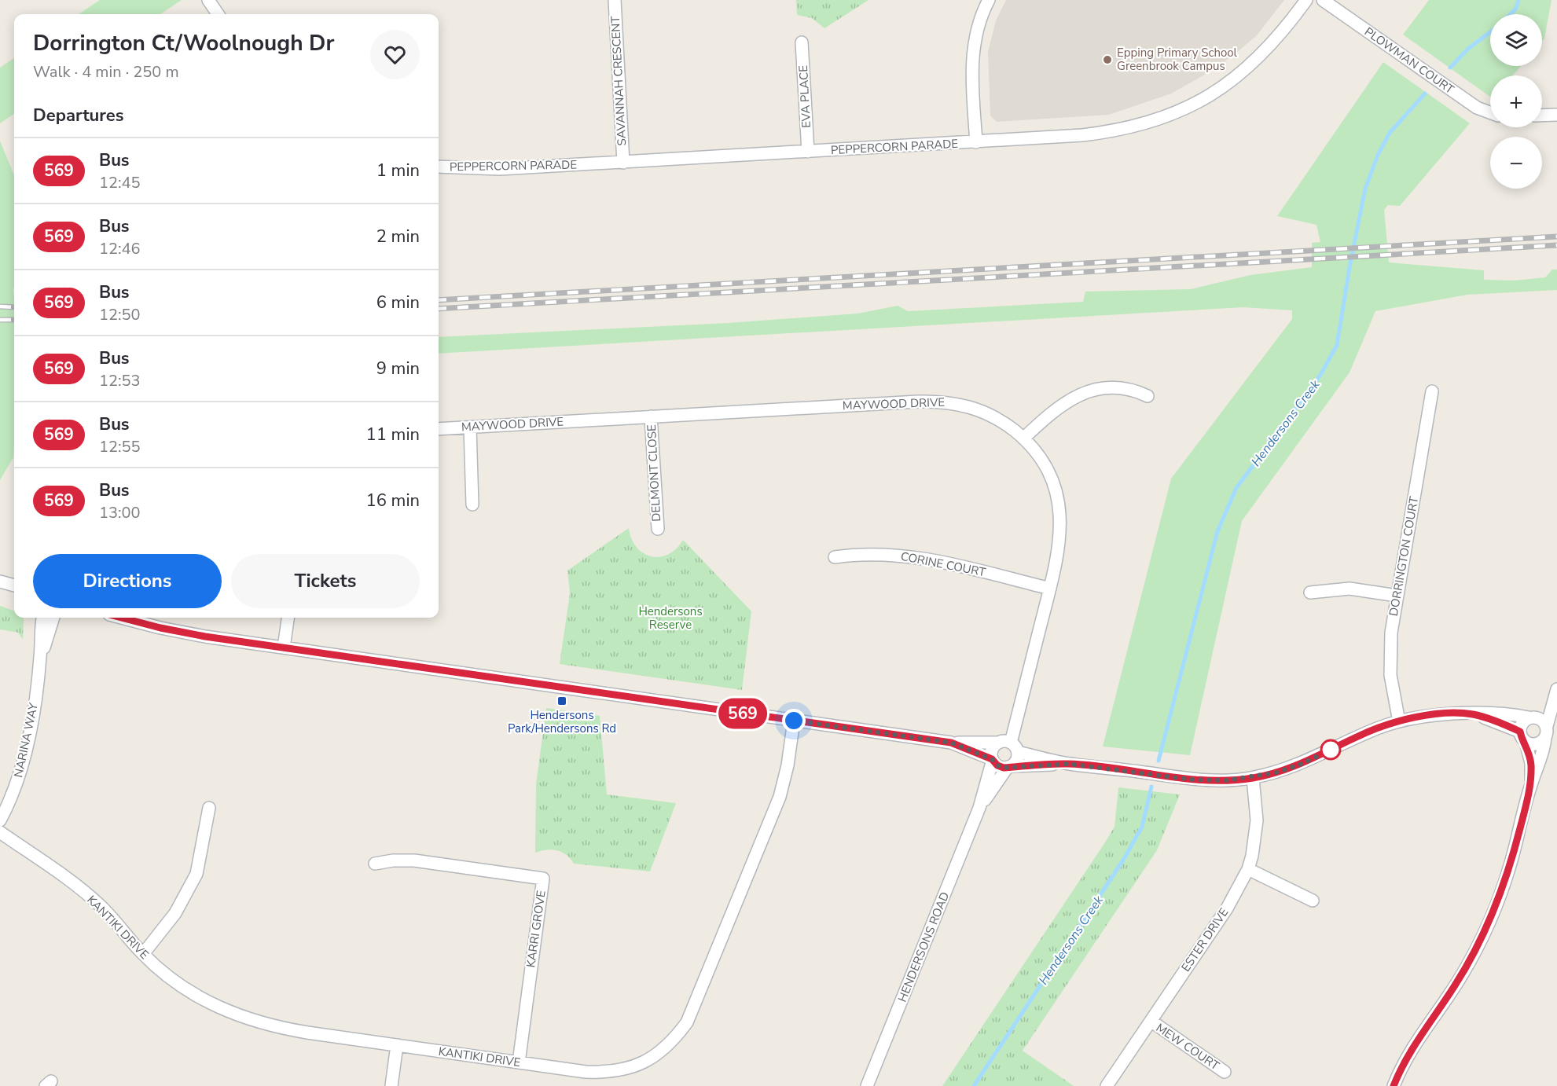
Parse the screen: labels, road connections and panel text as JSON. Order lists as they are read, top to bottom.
{
  "streets": {
    "street": [
      "PLOWMAN COURT",
      "SAVANNAH CRESCENT",
      "EVA PLACE",
      "PEPPERCORN PARADE",
      "MAYWOOD DRIVE",
      "DELMONT CLOSE",
      "DORRINGTON COURT",
      "CORINE COURT",
      "NARINA WAY",
      "KANTIKI DRIVE",
      "KARRI GROVE",
      "ESTER DRIVE",
      "HENDERSONS ROAD",
      "MEW COURT"
    ]
  },
  "crossings": [
    ["SAVANNAH CRESCENT", "PEPPERCORN PARADE"],
    ["EVA PLACE", "PEPPERCORN PARADE"],
    ["MAYWOOD DRIVE", "DELMONT CLOSE"],
    ["MAYWOOD DRIVE", "CORINE COURT"],
    ["MAYWOOD DRIVE", "HENDERSONS ROAD"],
    ["KANTIKI DRIVE", "KARRI GROVE"],
    ["ESTER DRIVE", "MEW COURT"]
  ],
  "water": ["Hendersons Creek"],
  "parks": ["Hendersons Reserve"],
  "places": {
    "other": ["Epping Primary School Greenbrook Campus"],
    "transit": ["Hendersons Park/Hendersons Rd"]
  },
  "lines": ["bus line 569"],
  "page": {
    "on_map": "569",
    "map_buttons": ["+", "−"],
    "heading": [
      ["Dorrington Ct/Woolnough Dr", "Walk · 4 min · 250 m"],
      "Departures"
    ],
    "list": [
      {
        "mark": "569",
        "name": "Bus",
        "note": "12:45",
        "value": "1 min"
      },
      {
        "mark": "569",
        "name": "Bus",
        "note": "12:46",
        "value": "2 min"
      },
      {
        "mark": "569",
        "name": "Bus",
        "note": "12:50",
        "value": "6 min"
      },
      {
        "mark": "569",
        "name": "Bus",
        "note": "12:53",
        "value": "9 min"
      },
      {
        "mark": "569",
        "name": "Bus",
        "note": "12:55",
        "value": "11 min"
      },
      {
        "mark": "569",
        "name": "Bus",
        "note": "13:00",
        "value": "16 min"
      }
    ],
    "buttons": ["Directions", "Tickets"]
  }
}
